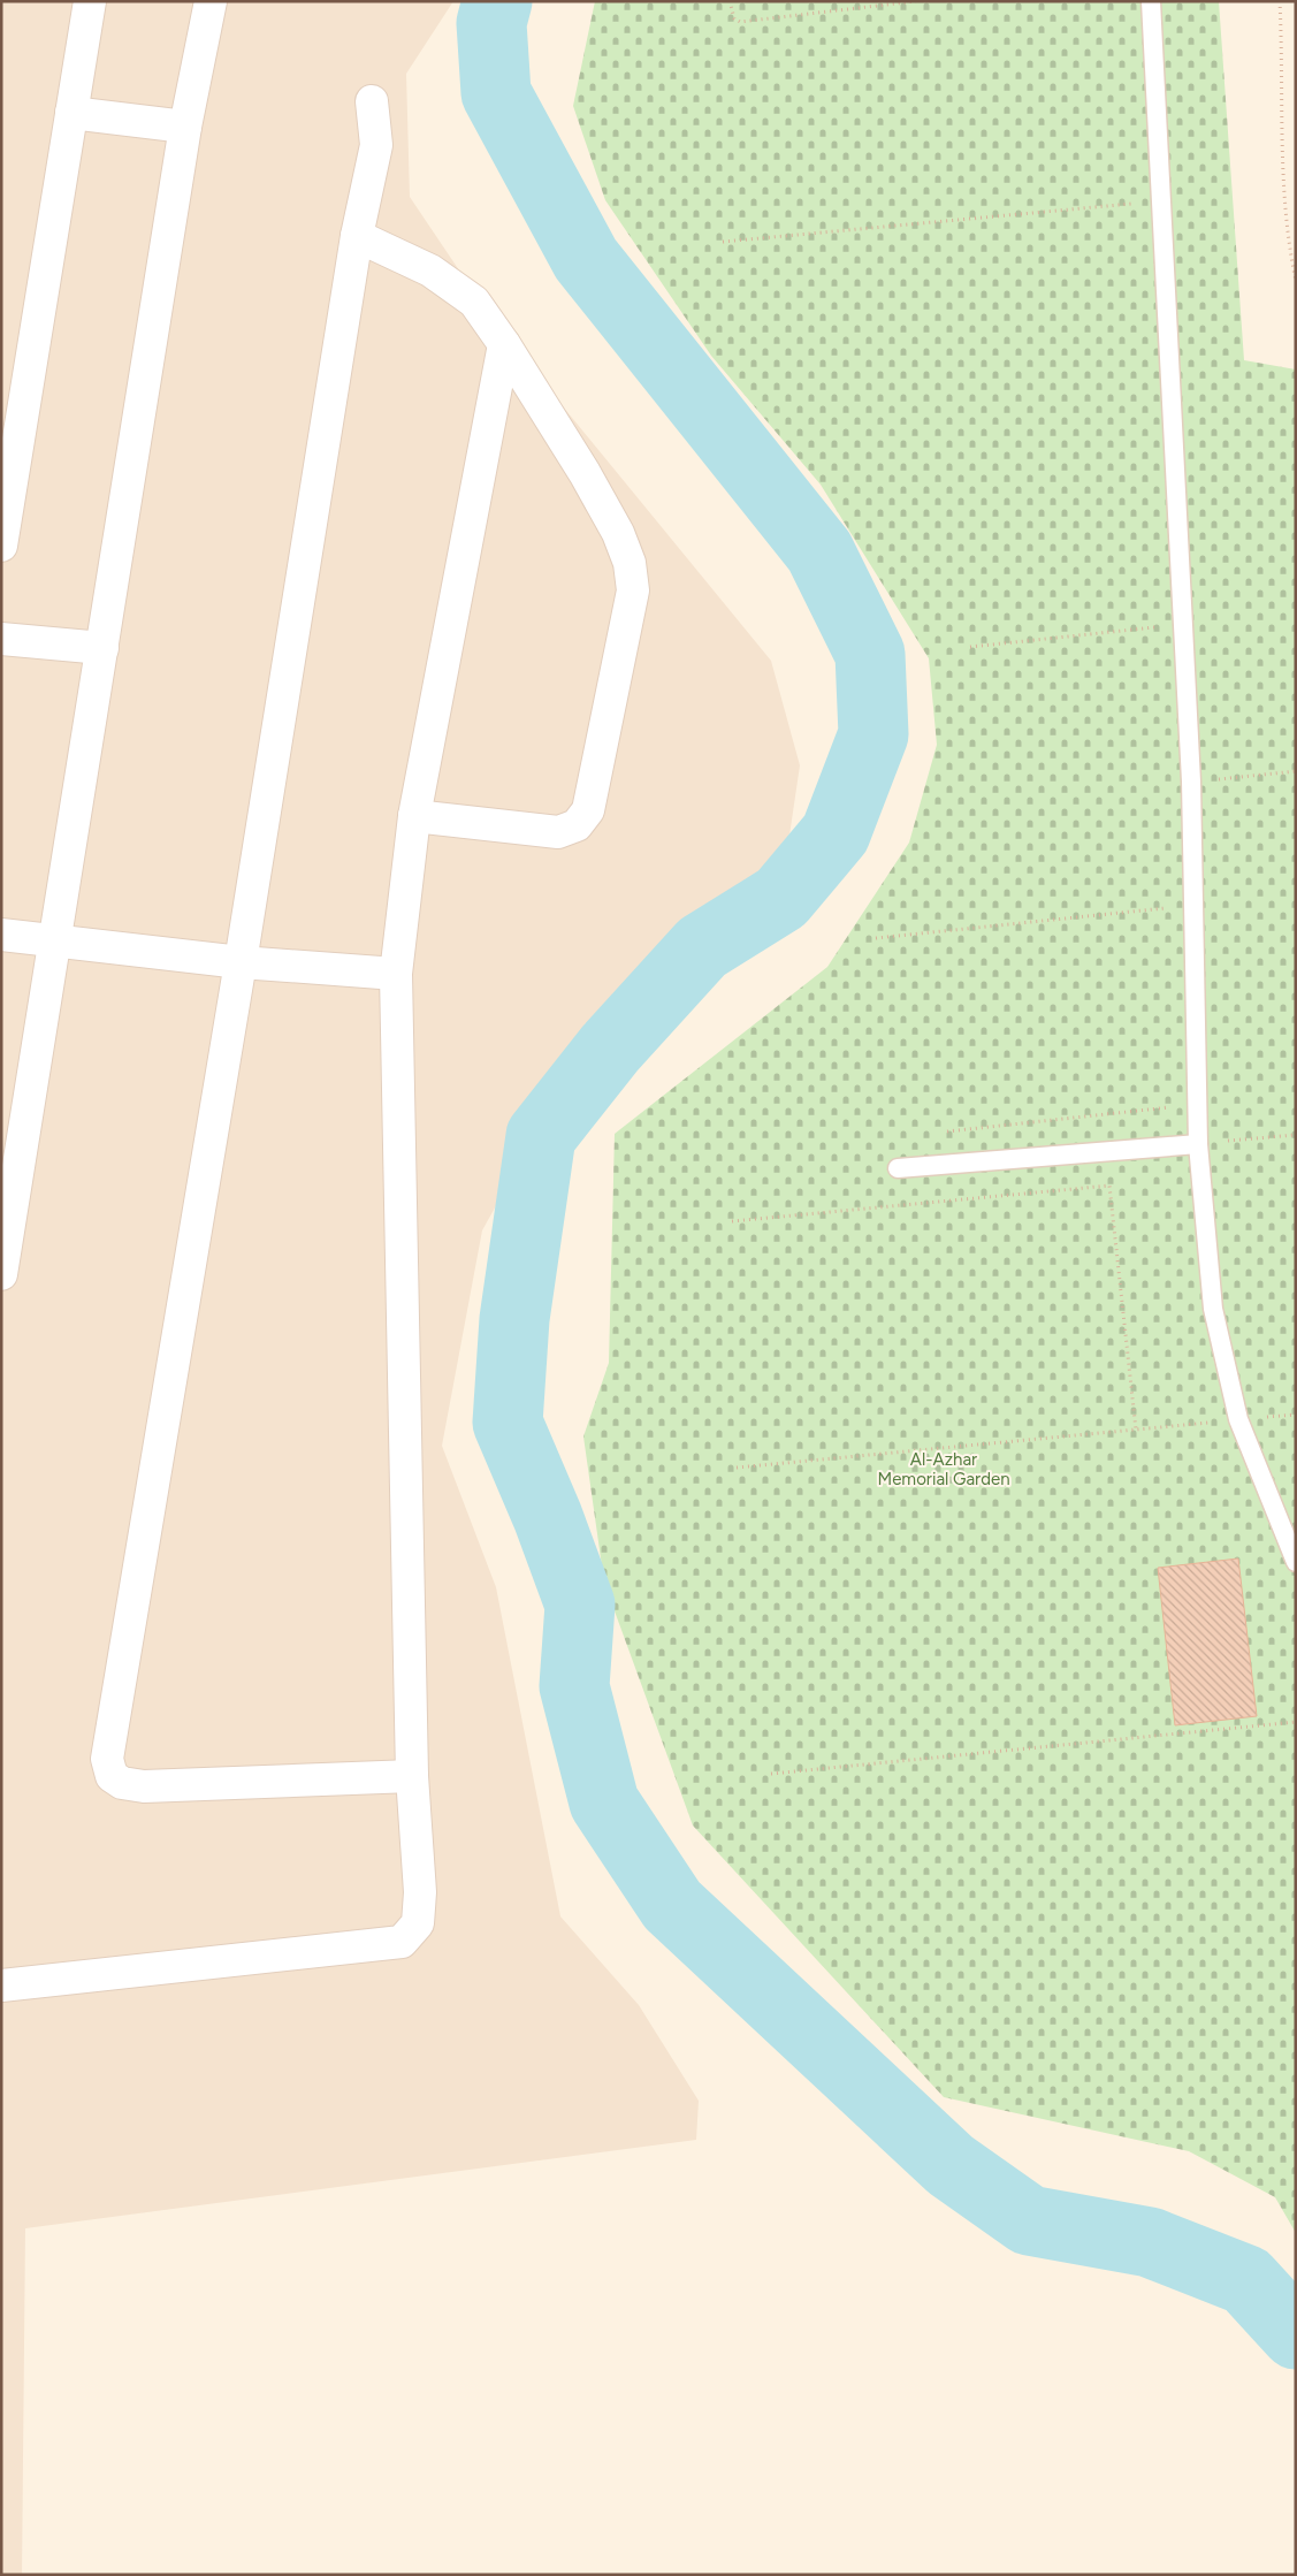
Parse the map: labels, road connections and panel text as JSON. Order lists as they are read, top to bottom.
{
  "parks": ["Al-Azhar Memorial Garden"]
}
